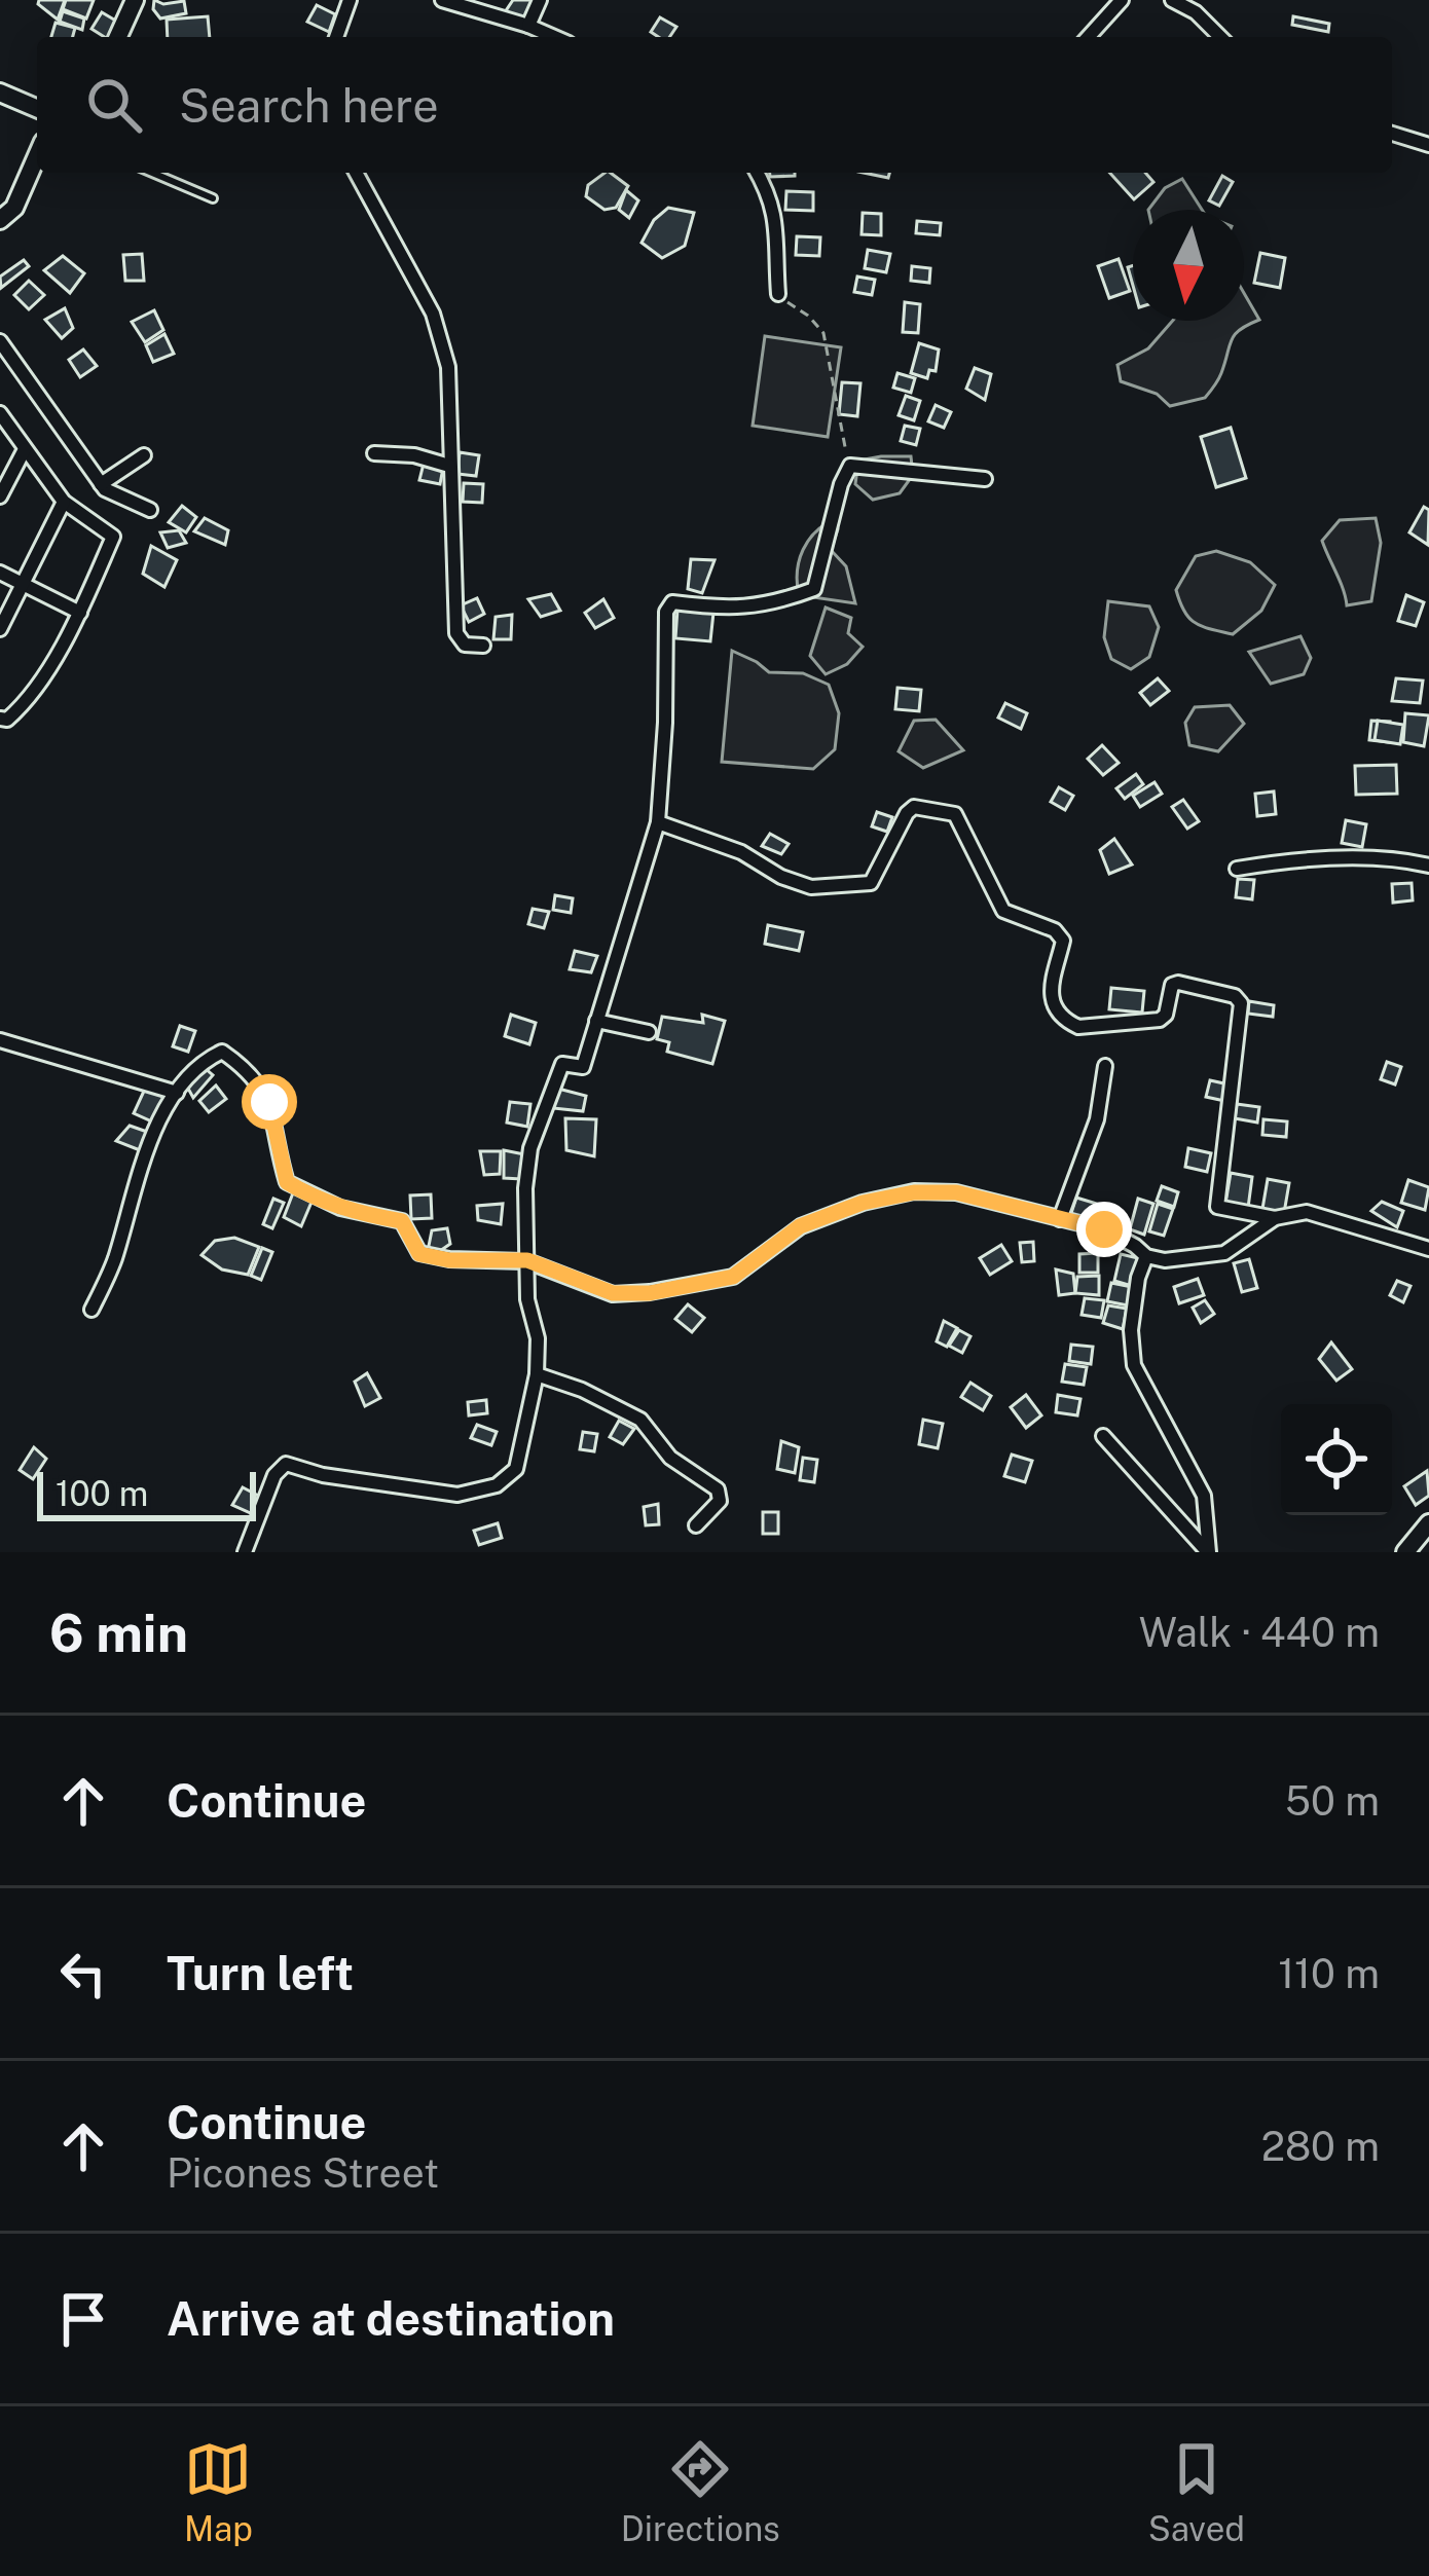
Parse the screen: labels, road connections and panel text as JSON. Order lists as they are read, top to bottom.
{
  "scale_bar": "100 m",
  "north": "bottom",
  "page": {
    "search": "Search here",
    "scale": "100 m",
    "heading": ["6 min", "Walk · 440 m"],
    "list": [
      ["Continue", "50 m"],
      ["Turn left", "110 m"],
      ["Continue", "Picones Street", "280 m"],
      "Arrive at destination"
    ],
    "nav": ["Map", "Directions", "Saved"]
  }
}
